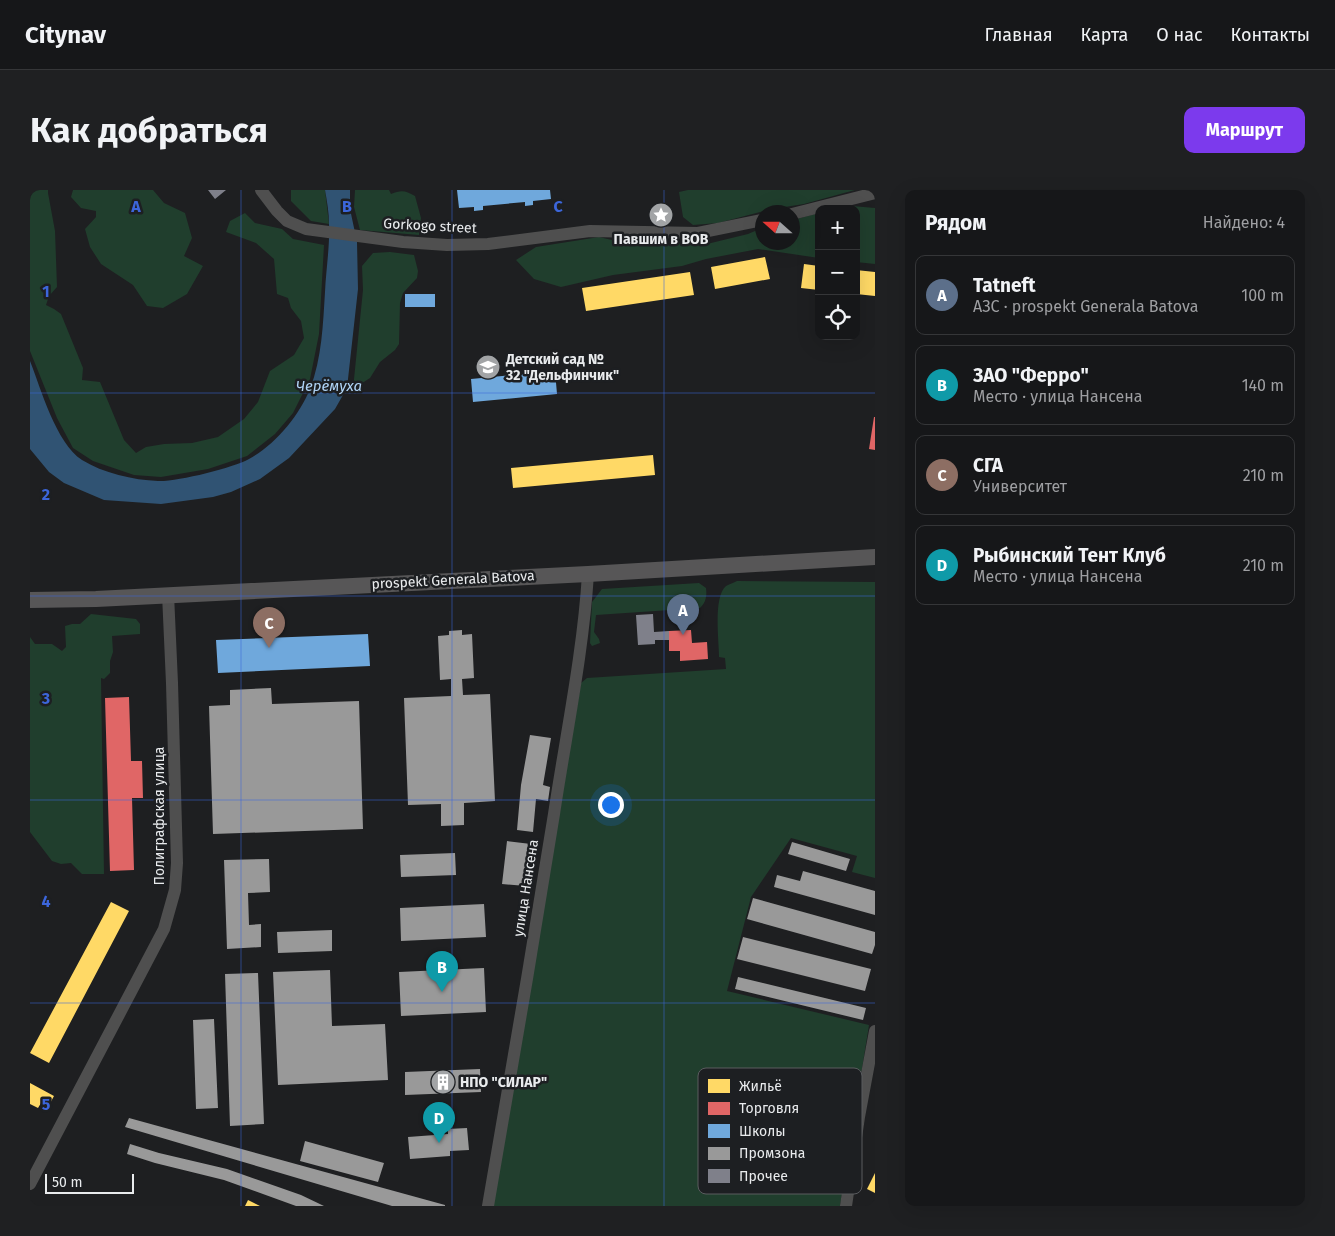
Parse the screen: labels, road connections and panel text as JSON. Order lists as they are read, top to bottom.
{
  "streets": {
    "main road": ["prospekt Generala Batova"],
    "street": ["Gorkogo street", "Полиграфская улица", "улица Нансена"]
  },
  "crossings": [
    ["prospekt Generala Batova", "Полиграфская улица"],
    ["prospekt Generala Batova", "улица Нансена"]
  ],
  "water": ["Черёмуха"],
  "places": {
    "place": ["Павшим в ВОВ"],
    "school or university": ["Детский сад № 32 \"Дельфинчик\""],
    "building": ["НПО \"СИЛАР\""]
  },
  "legend": [
    "Жильё",
    "Торговля",
    "Школы",
    "Промзона",
    "Прочее"
  ],
  "scale_bar": "50 m",
  "north": "left",
  "page": {
    "header": "Citynav",
    "nav": [
      "Главная",
      "Карта",
      "О нас",
      "Контакты"
    ],
    "buttons": "Маршрут",
    "title": "Как добраться",
    "heading": ["Рядом", "Найдено: 4"],
    "map_buttons": ["+", "−"],
    "list": [
      {
        "mark": "A",
        "name": "Tatneft",
        "note": "АЗС · prospekt Generala Batova",
        "value": "100 m"
      },
      {
        "mark": "B",
        "name": "ЗАО \"Ферро\"",
        "note": "Место · улица Нансена",
        "value": "140 m"
      },
      {
        "mark": "C",
        "name": "СГА",
        "note": "Университет",
        "value": "210 m"
      },
      {
        "mark": "D",
        "name": "Рыбинский Тент Клуб",
        "note": "Место · улица Нансена",
        "value": "210 m"
      }
    ],
    "pins": [
      "A",
      "C",
      "B",
      "D"
    ],
    "scale": "50 m"
  },
  "grid": {
    "columns": ["A", "B", "C"],
    "rows": [
      "1",
      "2",
      "3",
      "4",
      "5"
    ]
  }
}
